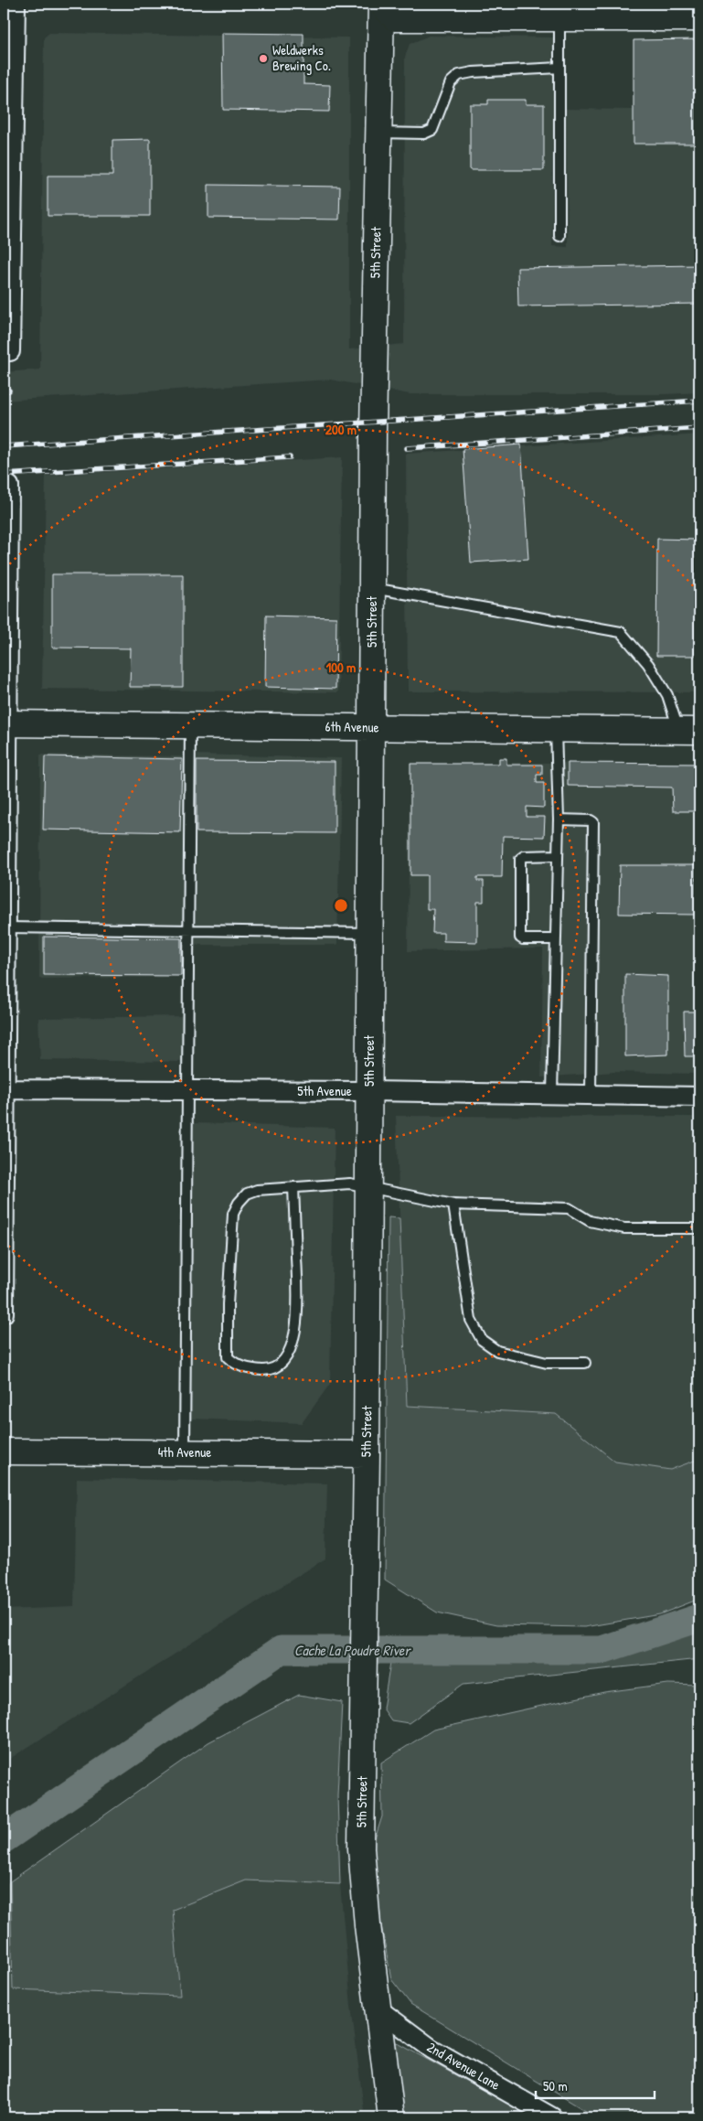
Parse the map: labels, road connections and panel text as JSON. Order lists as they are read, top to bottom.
{
  "streets": {
    "main road": ["5th Street", "6th Avenue", "4th Avenue"],
    "street": ["5th Avenue", "2nd Avenue Lane"]
  },
  "crossings": [
    ["5th Street", "6th Avenue"],
    ["5th Street", "5th Avenue"],
    ["5th Street", "4th Avenue"],
    ["5th Street", "2nd Avenue Lane"]
  ],
  "water": ["Cache La Poudre River"],
  "places": ["Weldwerks Brewing Co."],
  "scale_bar": "50 m",
  "rings": ["200 m", "100 m"]
}
